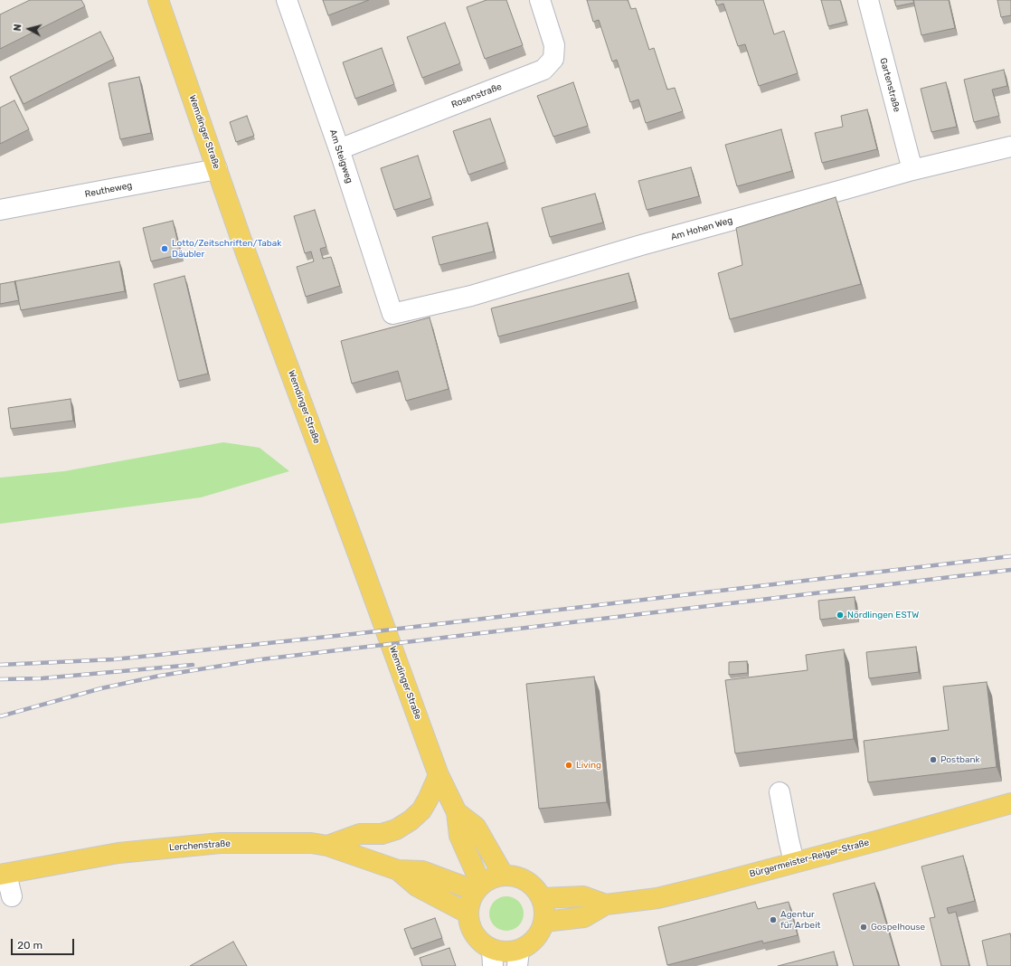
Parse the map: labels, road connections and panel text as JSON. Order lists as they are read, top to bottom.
{
  "streets": {
    "main road": ["Wemdinger Straße", "Lerchenstraße", "Bürgermeister-Reiger-Straße"],
    "street": [
      "Gartenstraße",
      "Rosenstraße",
      "Am Steigweg",
      "Reutheweg",
      "Am Hohen Weg"
    ]
  },
  "crossings": [
    ["Gartenstraße", "Am Hohen Weg"],
    ["Rosenstraße", "Am Steigweg"],
    ["Wemdinger Straße", "Reutheweg"],
    ["Wemdinger Straße", "Lerchenstraße"],
    ["Wemdinger Straße", "Bürgermeister-Reiger-Straße"],
    ["Am Steigweg", "Am Hohen Weg"],
    ["Lerchenstraße", "Bürgermeister-Reiger-Straße"]
  ],
  "places": [
    "Lotto/Zeitschriften/Tabak Däubler",
    "Nördlingen ESTW",
    "Postbank",
    "Living",
    "Agentur für Arbeit",
    "Gospelhouse"
  ],
  "scale_bar": "20 m",
  "north": "left"
}
